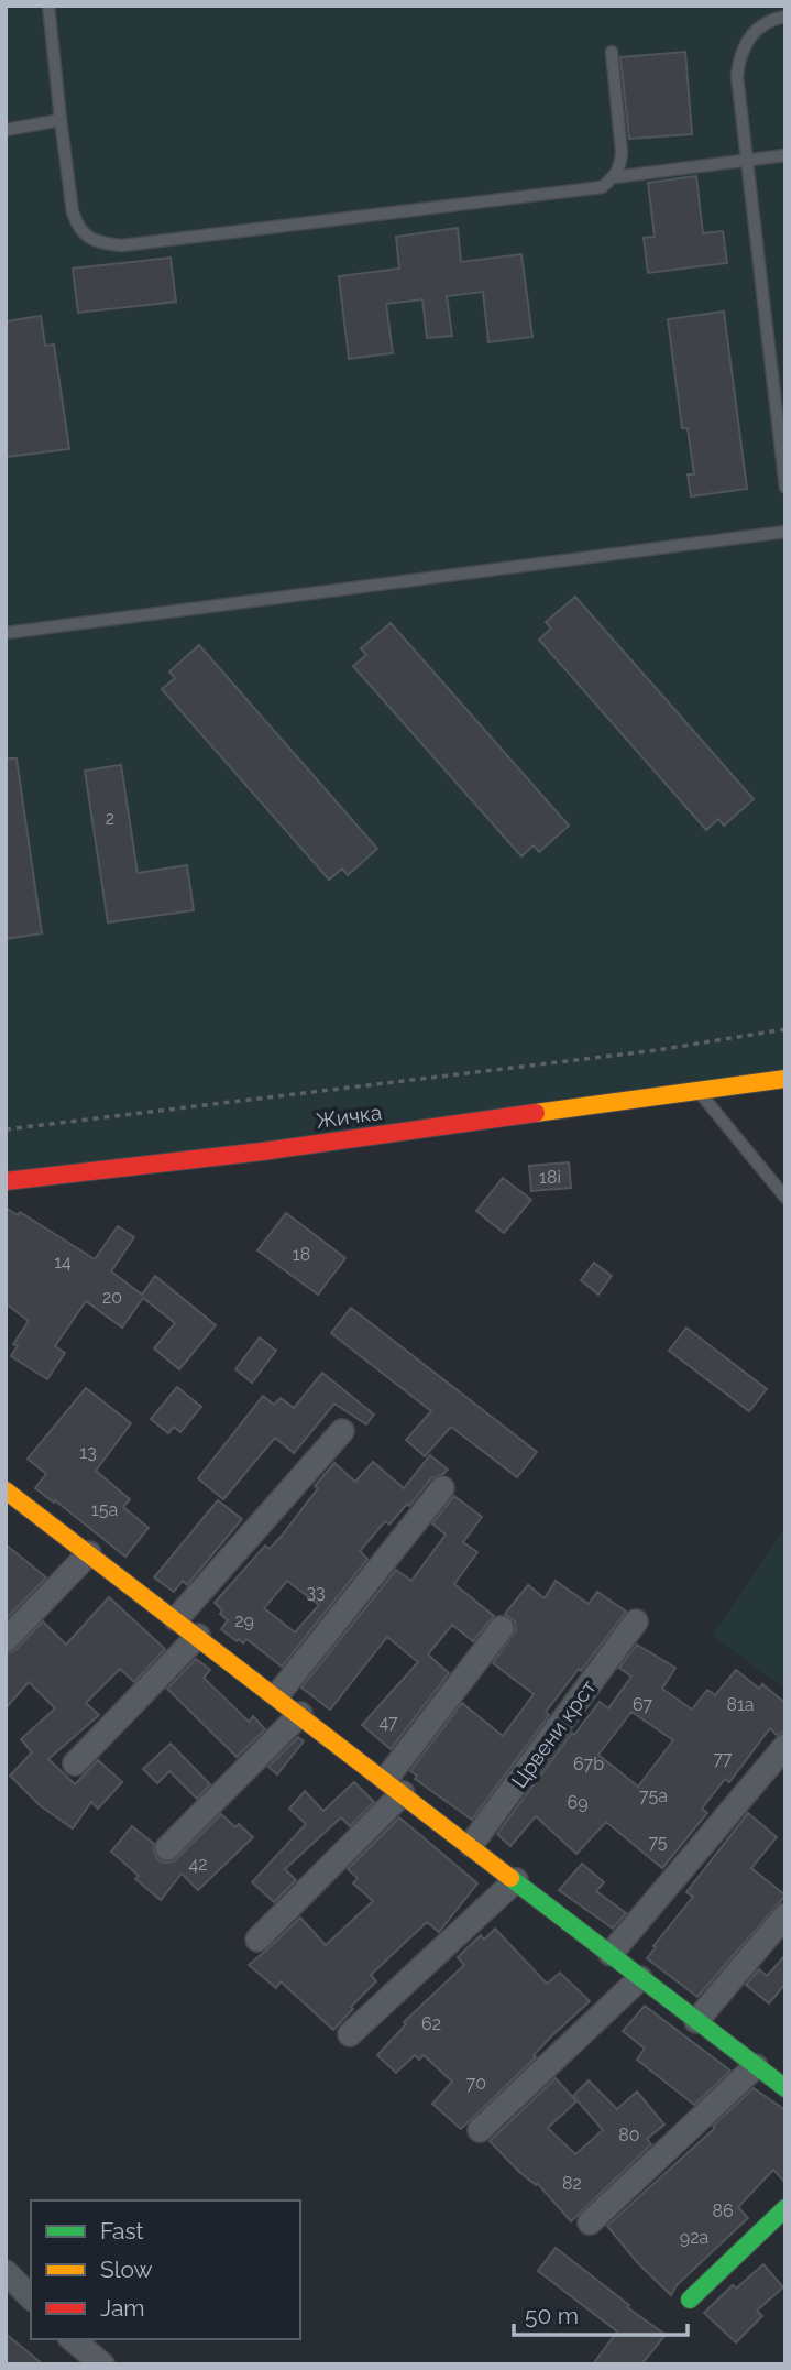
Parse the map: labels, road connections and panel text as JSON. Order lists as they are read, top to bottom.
{
  "streets": {
    "street": ["Жичка", "Црвени крст"]
  },
  "house_numbers": [
    "2",
    "18i",
    "18",
    "14",
    "20",
    "13",
    "15a",
    "33",
    "29",
    "67",
    "81a",
    "47",
    "77",
    "67b",
    "75a",
    "69",
    "75",
    "42",
    "62",
    "70",
    "80",
    "82",
    "86",
    "92a"
  ],
  "legend": ["Fast", "Slow", "Jam"],
  "scale_bar": "50 m"
}
